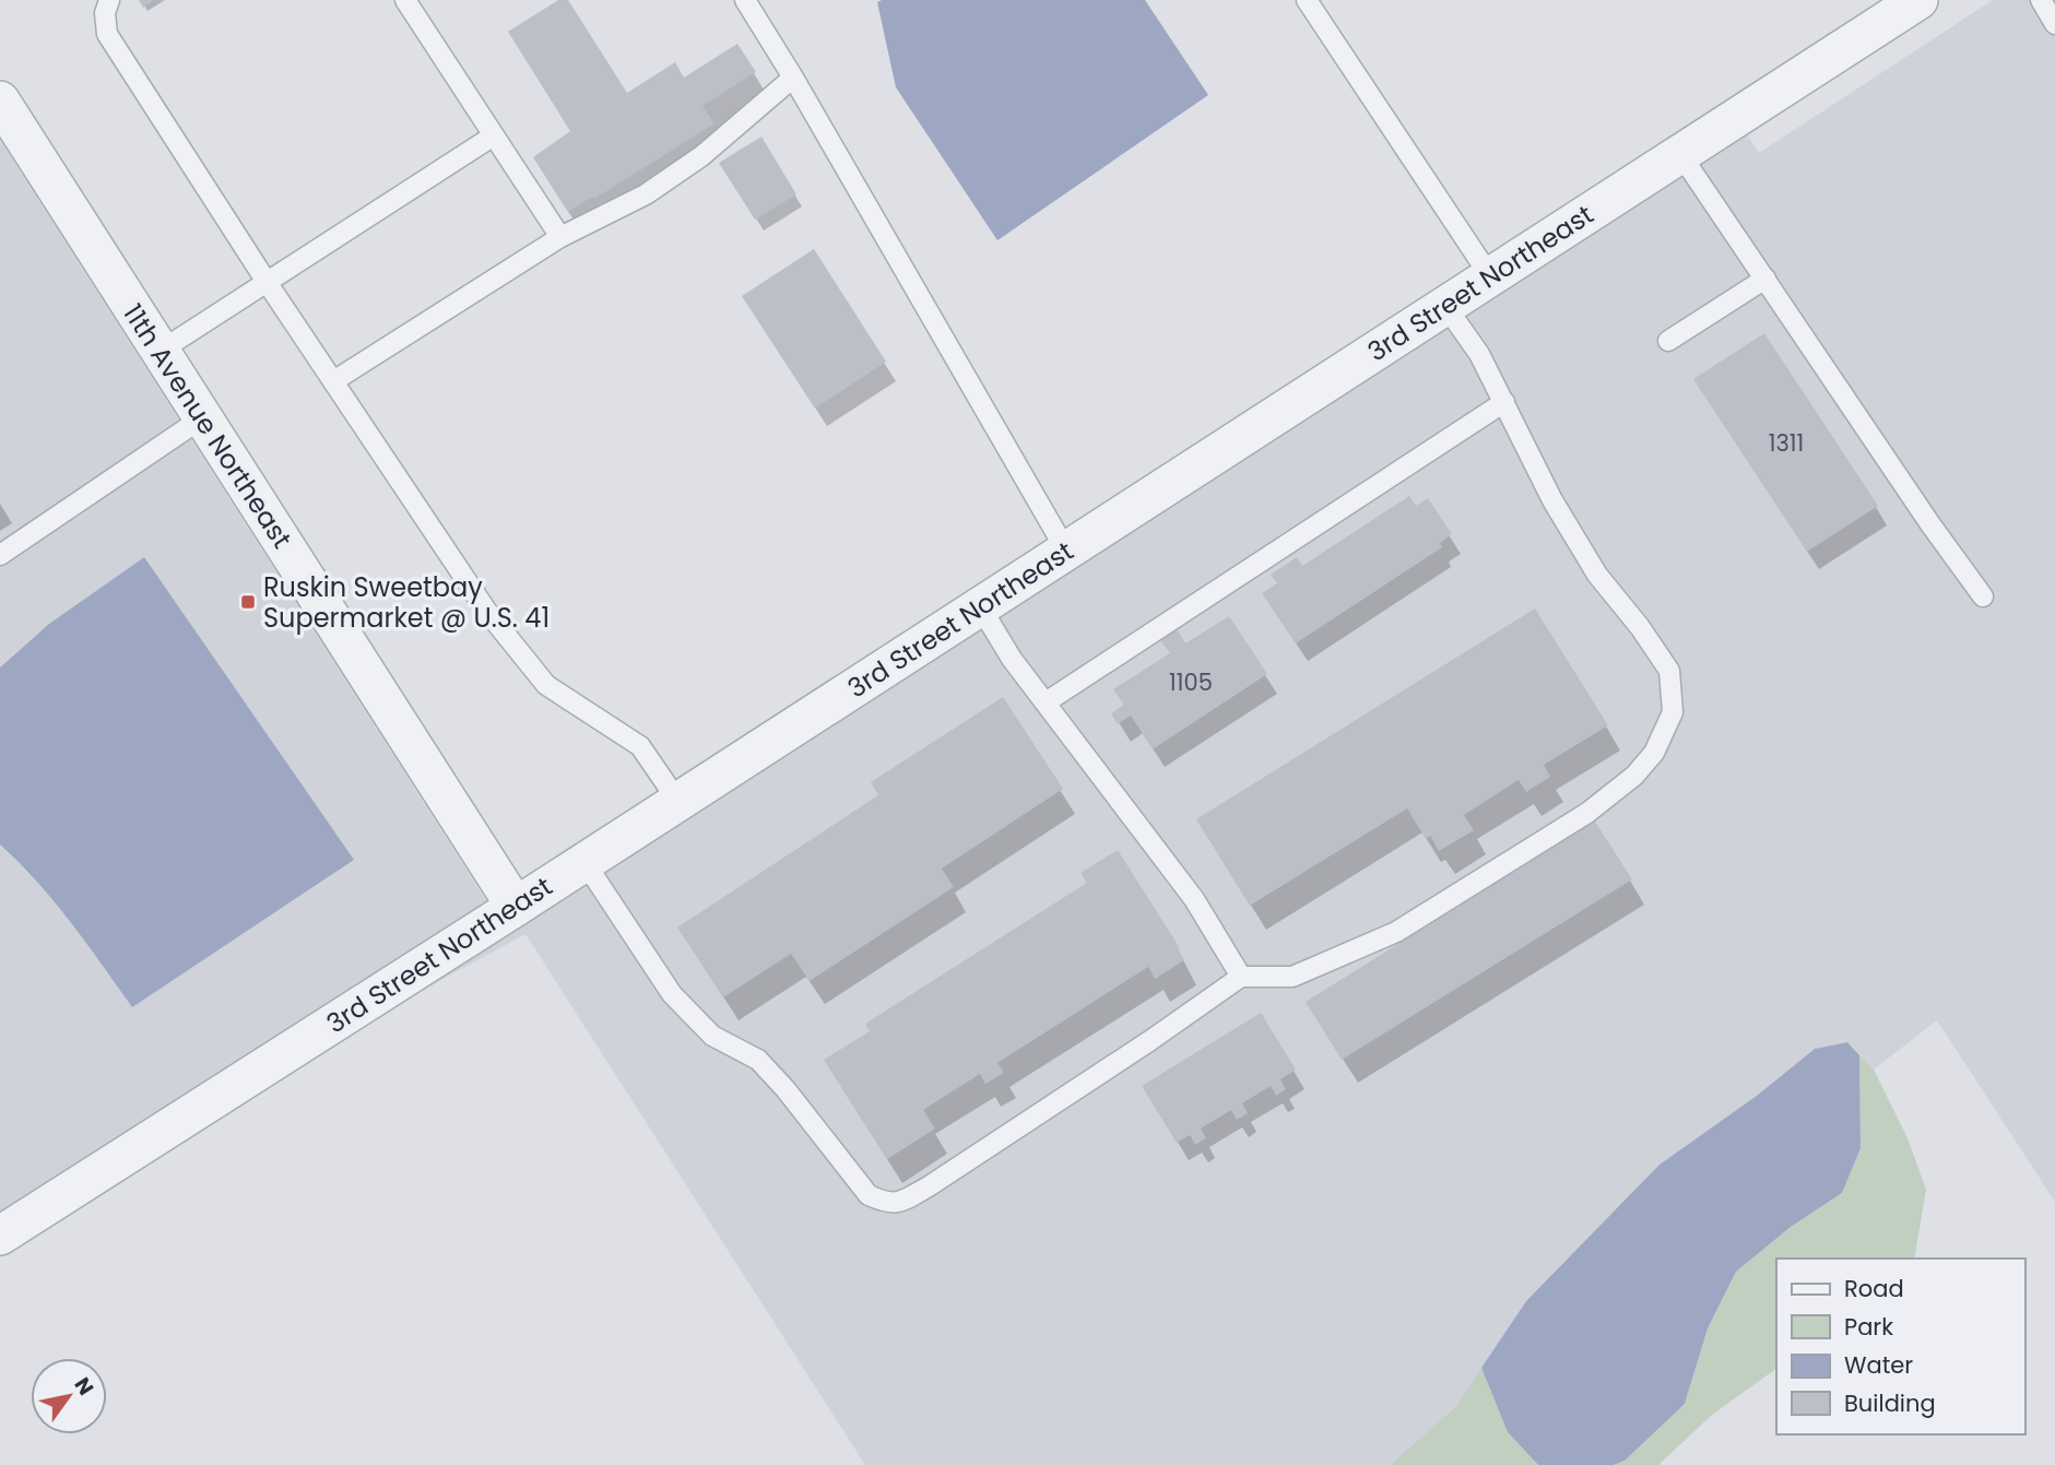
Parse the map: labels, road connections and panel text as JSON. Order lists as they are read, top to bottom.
{
  "streets": {
    "street": ["3rd Street Northeast", "11th Avenue Northeast"]
  },
  "crossings": [
    ["3rd Street Northeast", "11th Avenue Northeast"]
  ],
  "places": {
    "transit": ["Ruskin Sweetbay Supermarket @ U.S. 41"]
  },
  "house_numbers": ["1311", "1105"],
  "legend": [
    "Road",
    "Park",
    "Water",
    "Building"
  ],
  "north": "top right"
}
